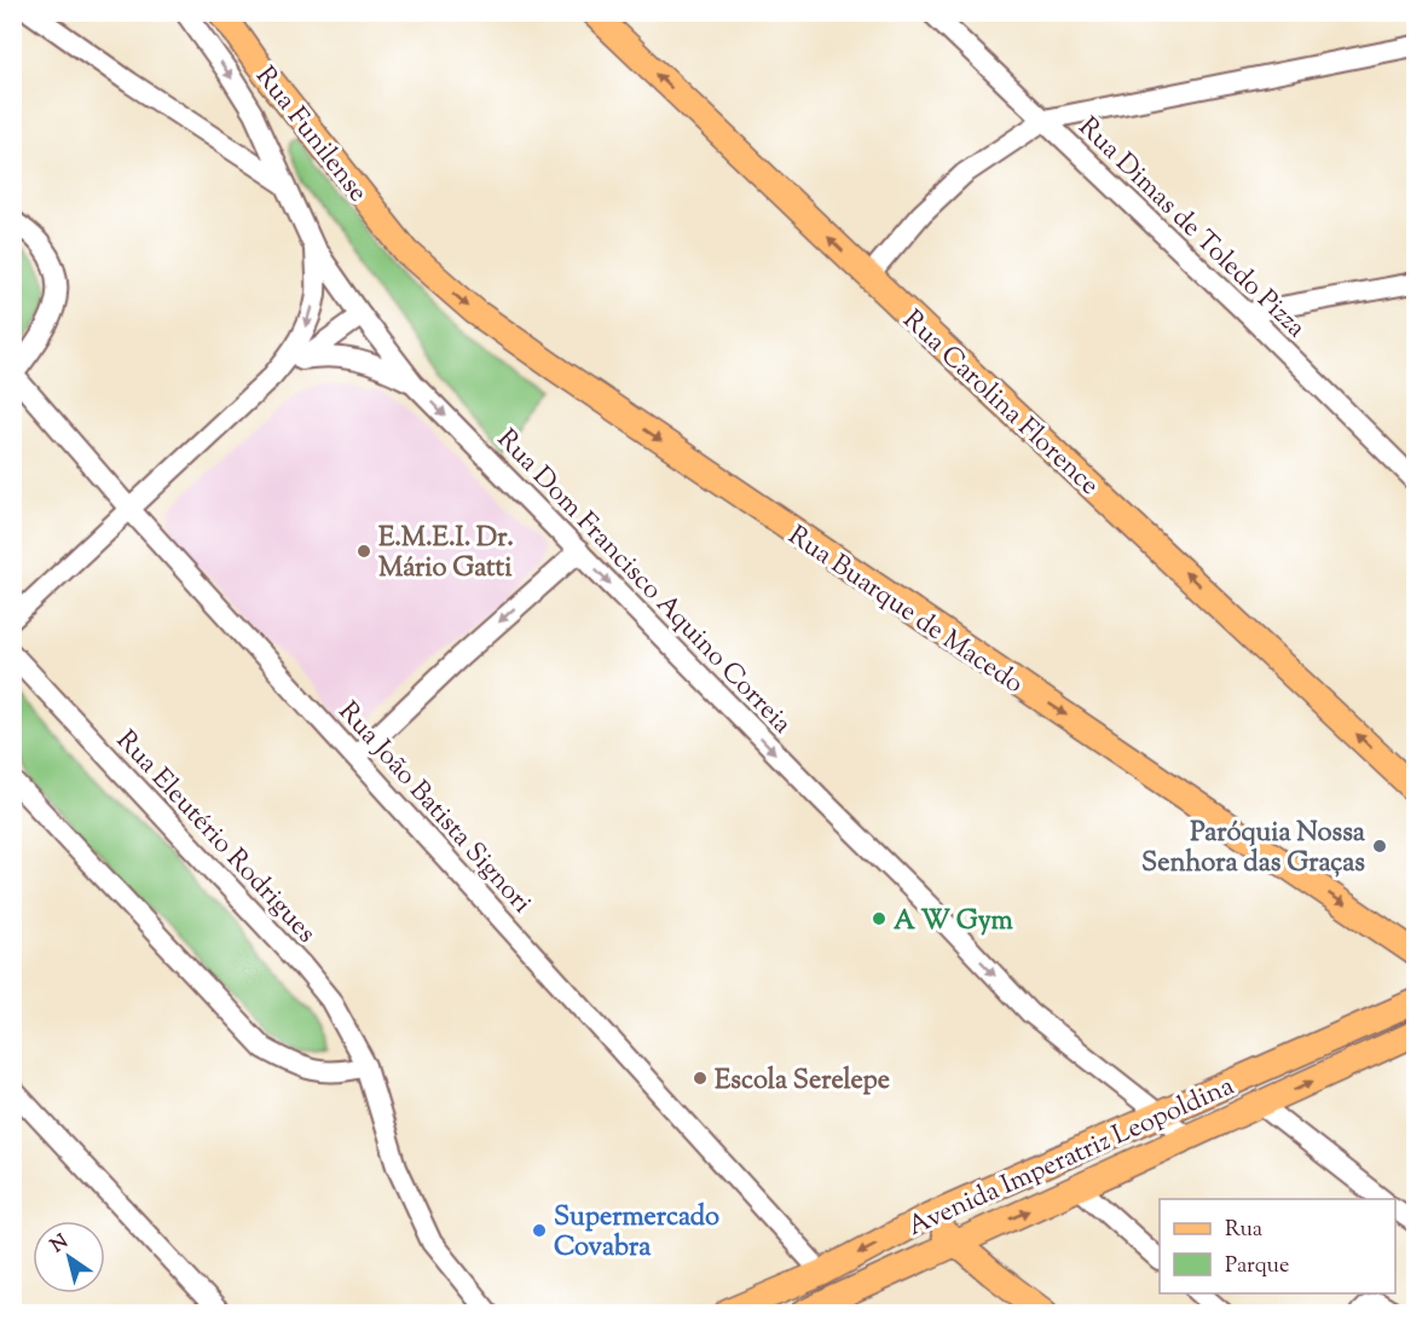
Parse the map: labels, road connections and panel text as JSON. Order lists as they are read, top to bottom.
{
  "streets": {
    "main road": [
      "Rua Funilense",
      "Rua Carolina Florence",
      "Rua Buarque de Macedo",
      "Avenida Imperatriz Leopoldina"
    ],
    "street": [
      "Rua Dimas de Toledo Pizza",
      "Rua Dom Francisco Aquino Correia",
      "Rua João Batista Signori",
      "Rua Eleutério Rodrigues"
    ]
  },
  "crossings": [
    ["Rua Funilense", "Rua Buarque de Macedo"],
    ["Rua Dom Francisco Aquino Correia", "Avenida Imperatriz Leopoldina"],
    ["Rua João Batista Signori", "Avenida Imperatriz Leopoldina"]
  ],
  "one_way": ["Rua Carolina Florence", "Rua Dom Francisco Aquino Correia", "Rua Buarque de Macedo"],
  "places": [
    "E.M.E.I. Dr. Mário Gatti",
    "Paróquia Nossa Senhora das Graças",
    "A W Gym",
    "Escola Serelepe",
    "Supermercado Covabra"
  ],
  "legend": ["Rua", "Parque"],
  "north": "top left"
}
